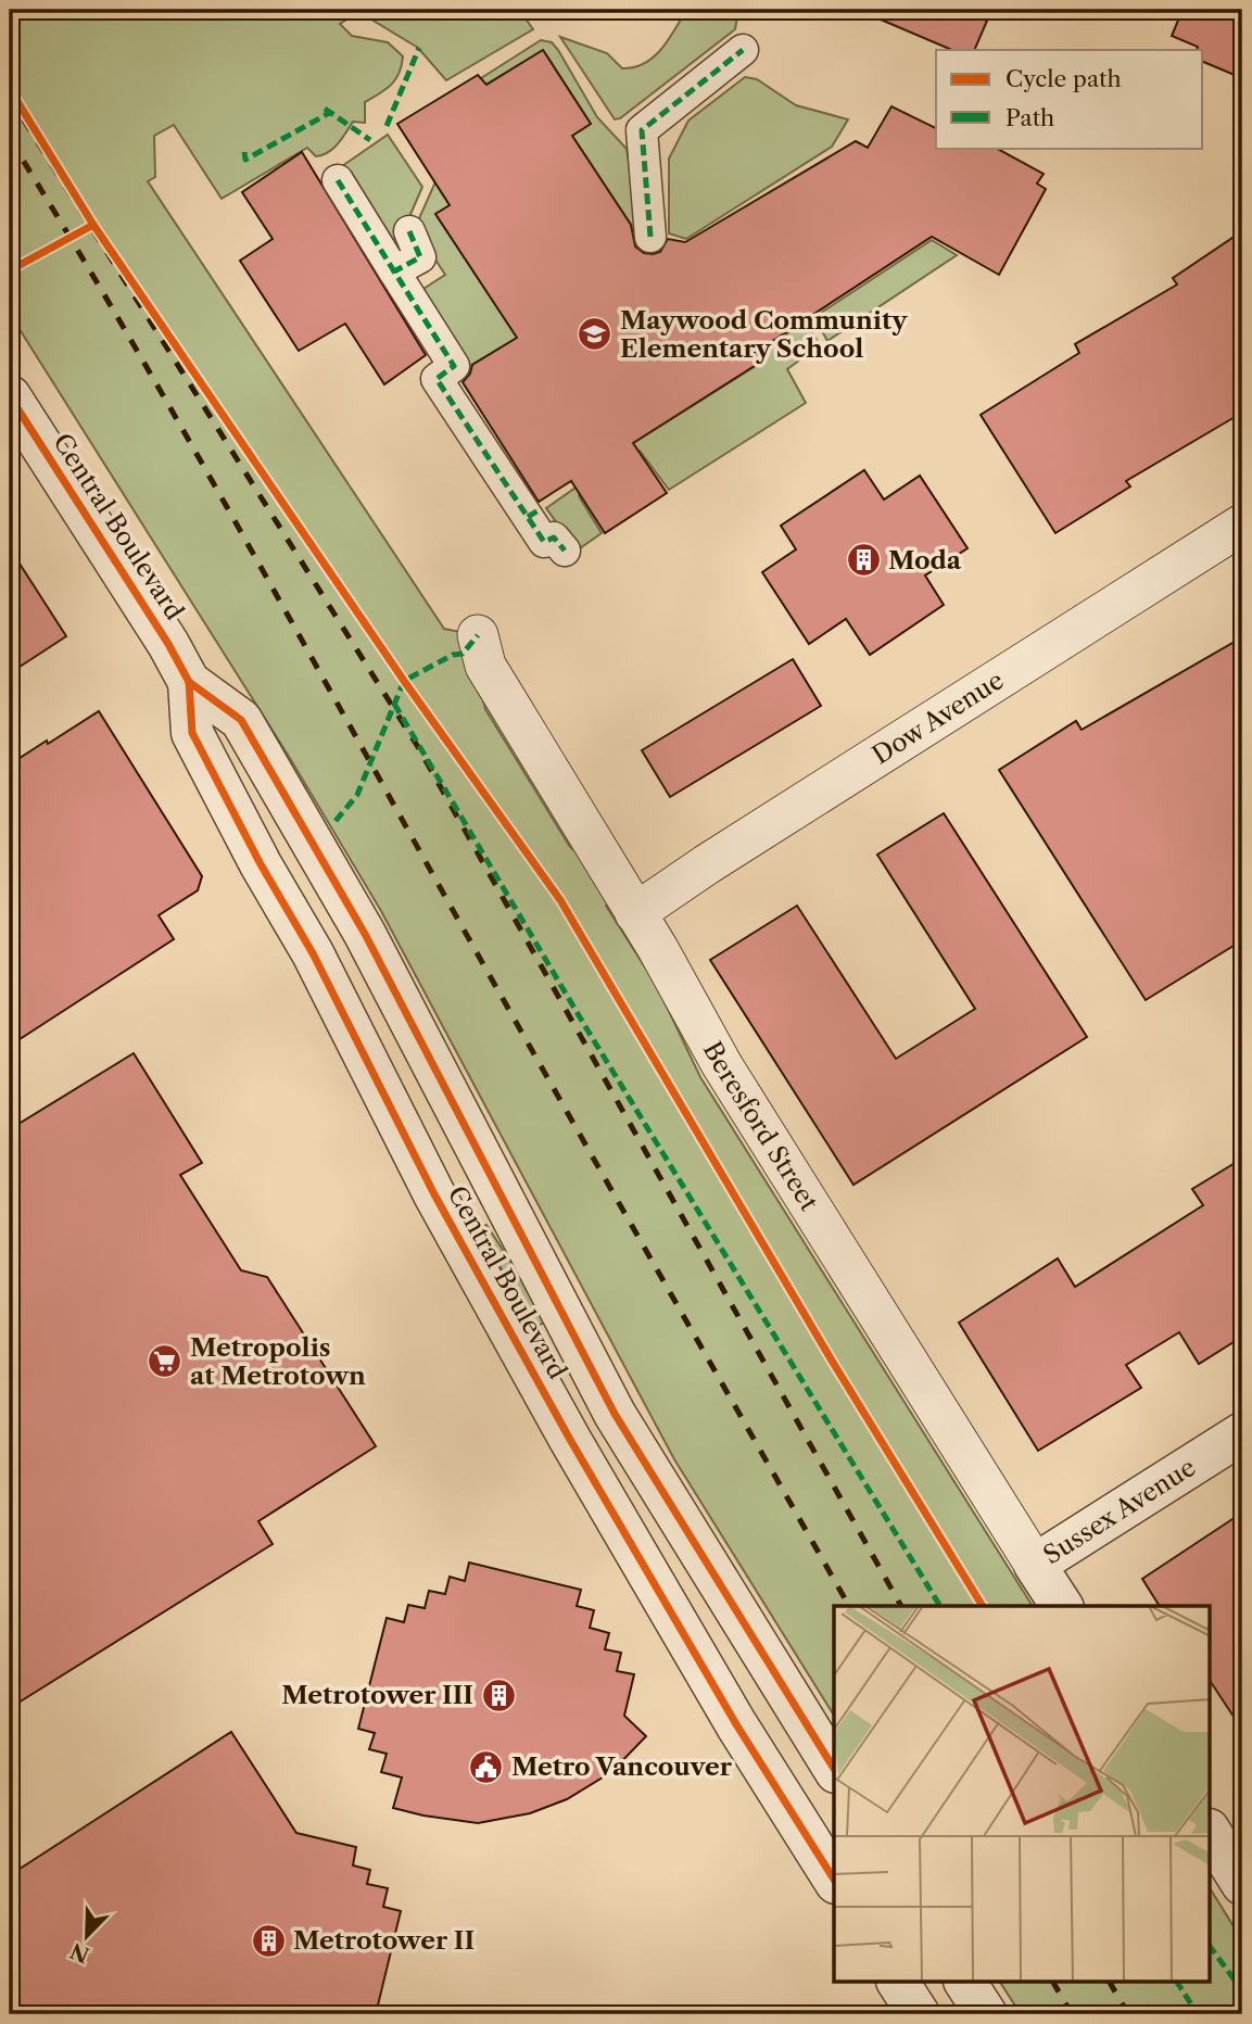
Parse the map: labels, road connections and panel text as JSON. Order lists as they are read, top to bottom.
{
  "streets": {
    "street": [
      "Central Boulevard",
      "Dow Avenue",
      "Beresford Street",
      "Sussex Avenue"
    ]
  },
  "crossings": [
    ["Dow Avenue", "Beresford Street"],
    ["Beresford Street", "Sussex Avenue"]
  ],
  "places": {
    "school or university": ["Maywood Community Elementary School"],
    "building": ["Moda", "Metrotower III", "Metrotower II"],
    "supermarket": ["Metropolis at Metrotown"],
    "public building": ["Metro Vancouver"]
  },
  "legend": ["Cycle path", "Path"],
  "north": "bottom left"
}
